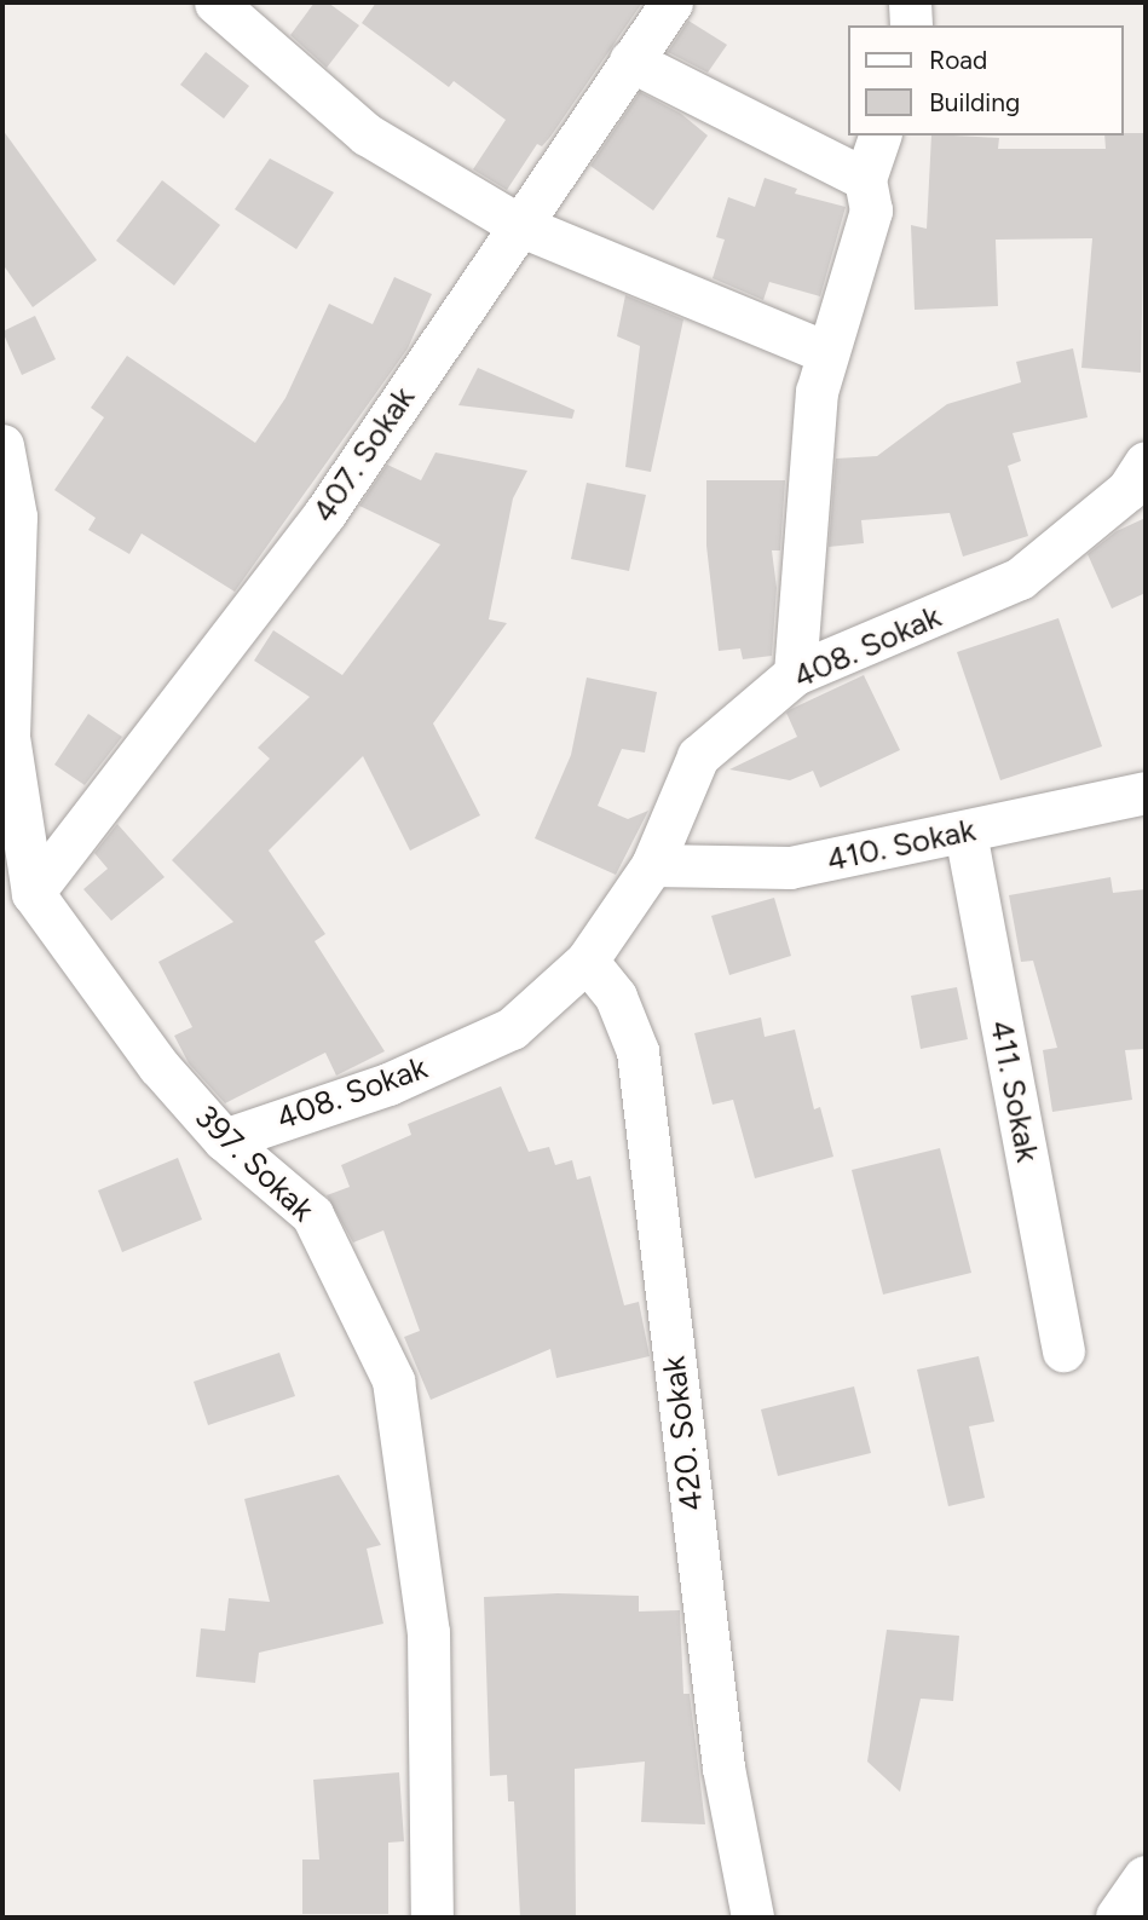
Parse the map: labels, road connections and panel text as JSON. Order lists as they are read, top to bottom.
{
  "streets": {
    "street": [
      "407. Sokak",
      "408. Sokak",
      "410. Sokak",
      "411. Sokak",
      "397. Sokak",
      "420. Sokak"
    ]
  },
  "crossings": [
    ["407. Sokak", "397. Sokak"],
    ["408. Sokak", "410. Sokak"],
    ["408. Sokak", "397. Sokak"],
    ["408. Sokak", "420. Sokak"],
    ["410. Sokak", "411. Sokak"]
  ],
  "legend": ["Road", "Building"]
}
